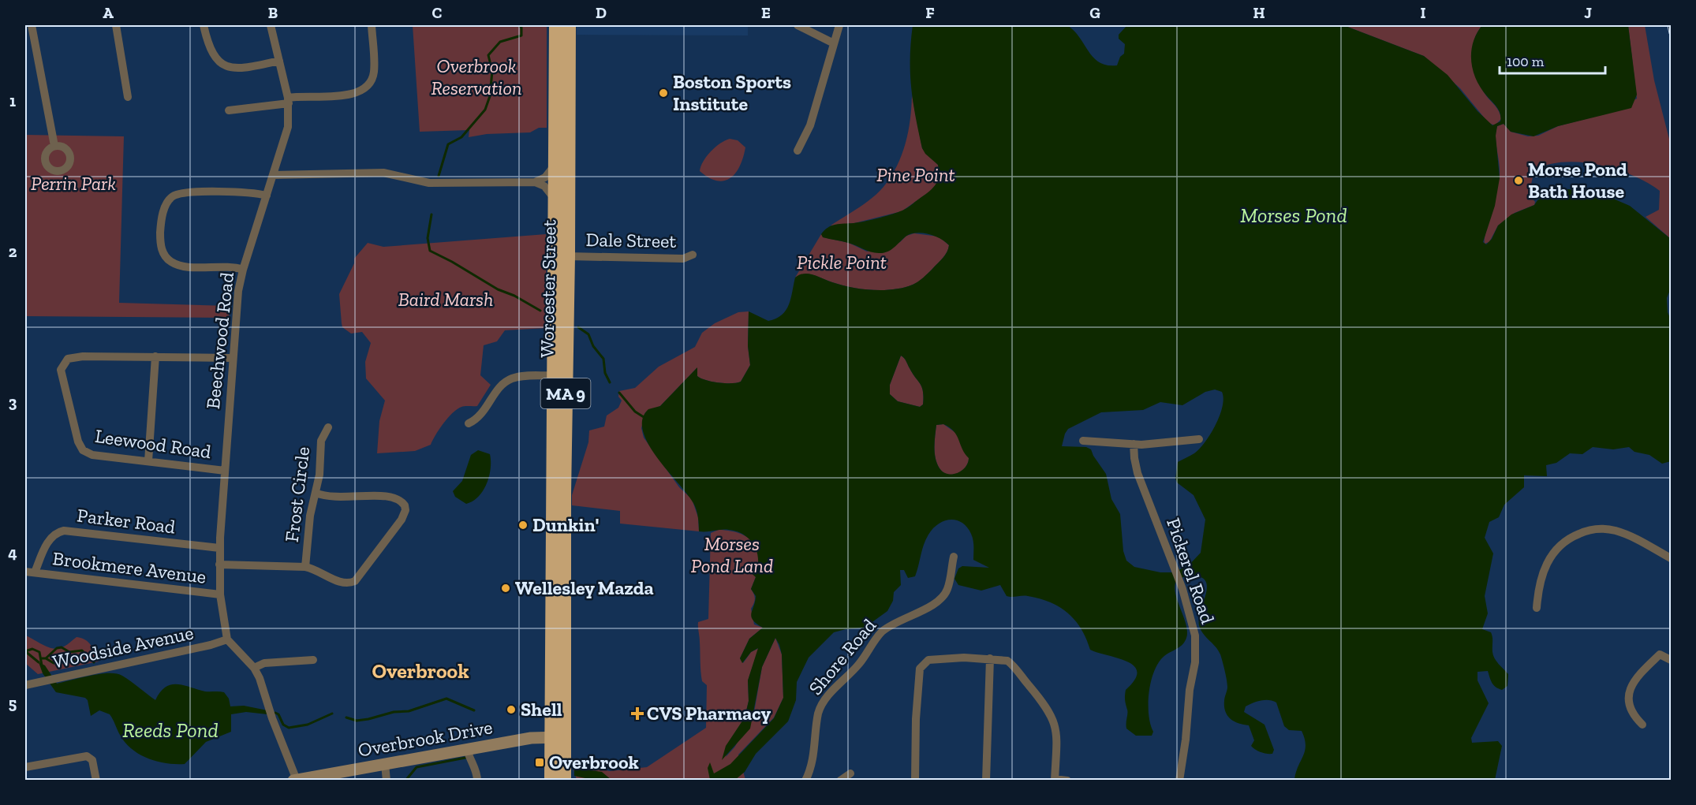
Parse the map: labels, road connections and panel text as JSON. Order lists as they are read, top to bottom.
{
  "streets": {
    "highway": ["Worcester Street", "MA 9"],
    "street": [
      "Dale Street",
      "Beechwood Road",
      "Leewood Road",
      "Frost Circle",
      "Parker Road",
      "Brookmere Avenue",
      "Pickerel Road",
      "Woodside Avenue",
      "Shore Road",
      "Overbrook Drive"
    ]
  },
  "crossings": [
    ["Dale Street", "Worcester Street"],
    ["Worcester Street", "Overbrook Drive"],
    ["Beechwood Road", "Leewood Road"],
    ["Beechwood Road", "Parker Road"],
    ["Beechwood Road", "Brookmere Avenue"],
    ["Beechwood Road", "Woodside Avenue"],
    ["Parker Road", "Brookmere Avenue"]
  ],
  "districts": ["Overbrook"],
  "water": ["Morses Pond", "Reeds Pond"],
  "parks": [
    "Overbrook Reservation",
    "Pine Point",
    "Perrin Park",
    "Pickle Point",
    "Baird Marsh",
    "Morses Pond Land"
  ],
  "places": {
    "other": [
      "Boston Sports Institute",
      "Morse Pond Bath House",
      "Dunkin'",
      "Wellesley Mazda",
      "Shell"
    ],
    "health": ["CVS Pharmacy"],
    "transit": ["Overbrook"]
  },
  "scale_bar": "100 m",
  "grid": {
    "columns": [
      "A",
      "B",
      "C",
      "D",
      "E",
      "F",
      "G",
      "H",
      "I",
      "J"
    ],
    "rows": [
      "1",
      "2",
      "3",
      "4",
      "5"
    ]
  }
}
